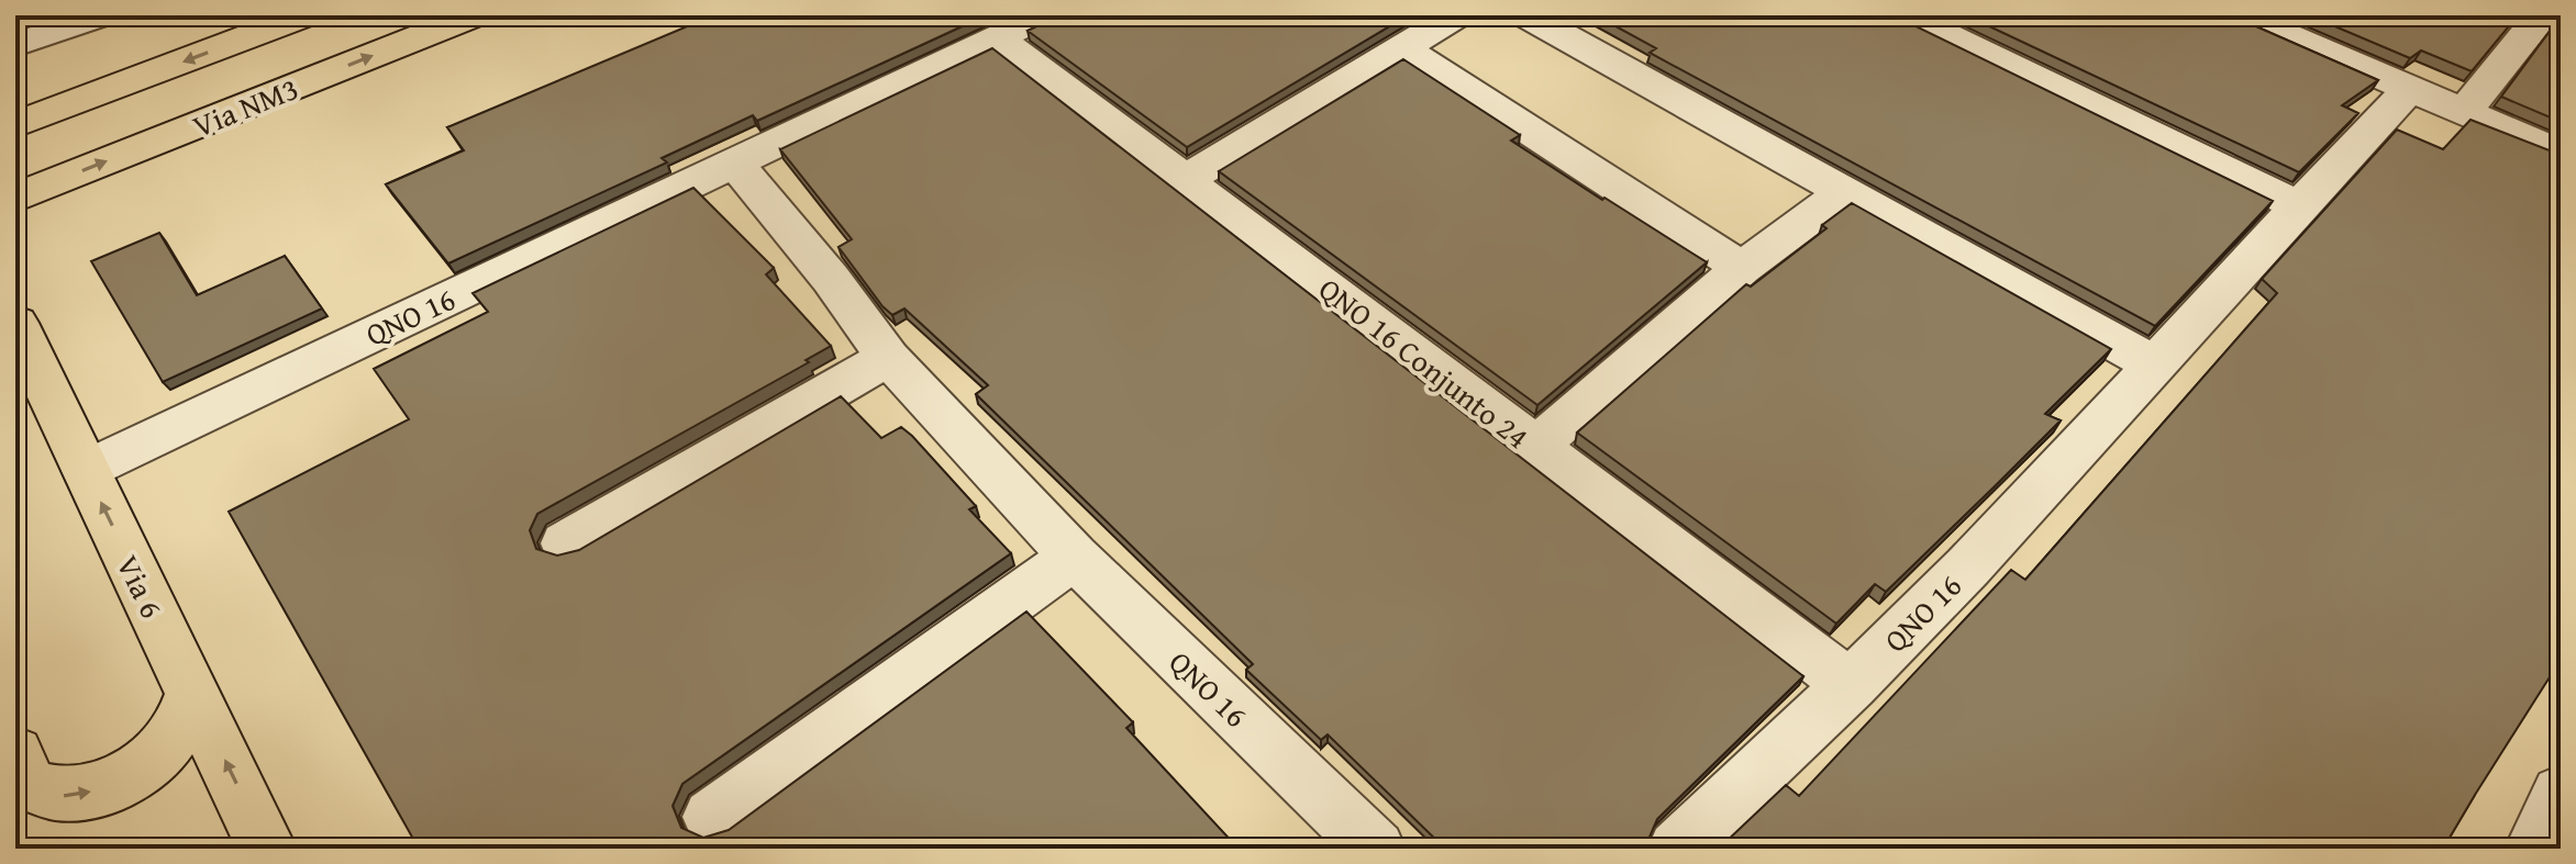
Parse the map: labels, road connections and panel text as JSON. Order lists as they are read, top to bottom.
{
  "streets": {
    "main road": ["Via NM3", "Via 6"],
    "street": ["QNO 16", "QNO 16 Conjunto 24"]
  },
  "crossings": [
    ["QNO 16", "QNO 16 Conjunto 24"],
    ["QNO 16", "Via 6"]
  ],
  "one_way": ["Via 6"]
}
